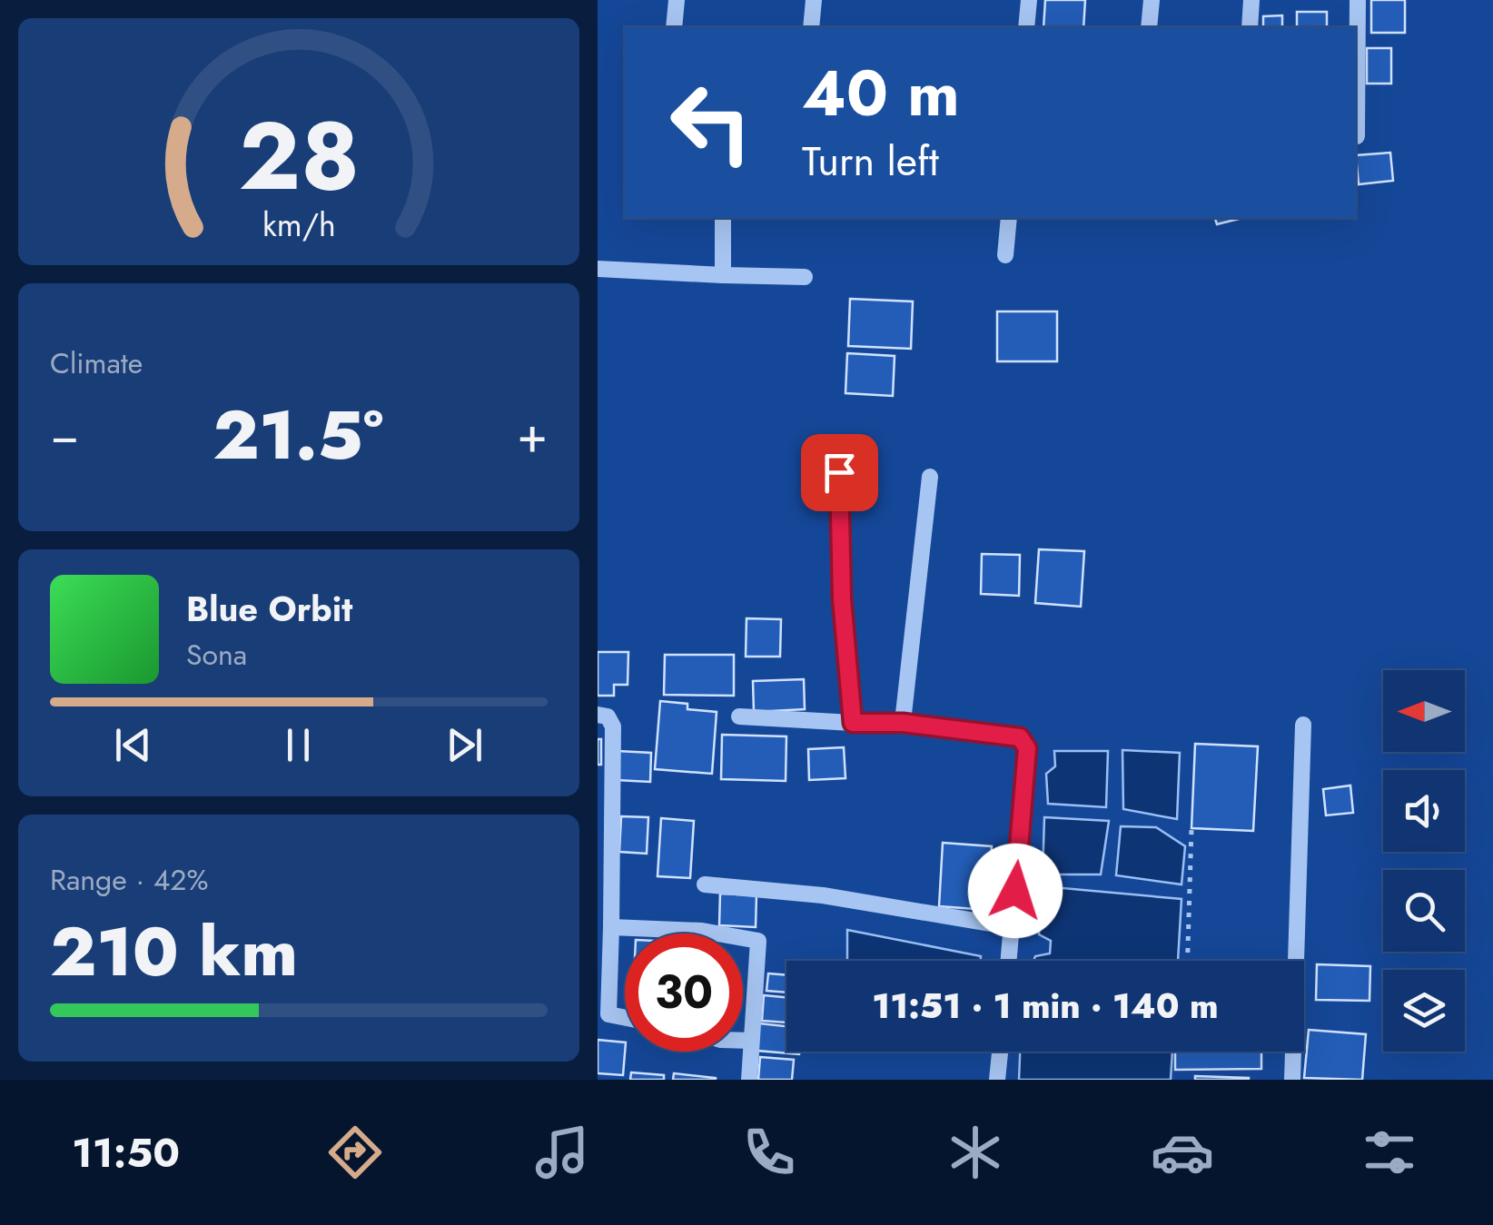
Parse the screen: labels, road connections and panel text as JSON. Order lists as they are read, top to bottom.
{
  "north": "left",
  "page": {
    "turn": ["40 m", "Turn left"],
    "tile": [
      "Climate",
      ["Range · 42%", "210 km"]
    ],
    "heat": ["−", "21.5°", "+"],
    "song": ["Blue Orbit", "Sona"],
    "limit": "30",
    "trip": "11:51 · 1 min · 140 m",
    "tabs": "11:50",
    "gauge": ["28", "km/h"]
  }
}
